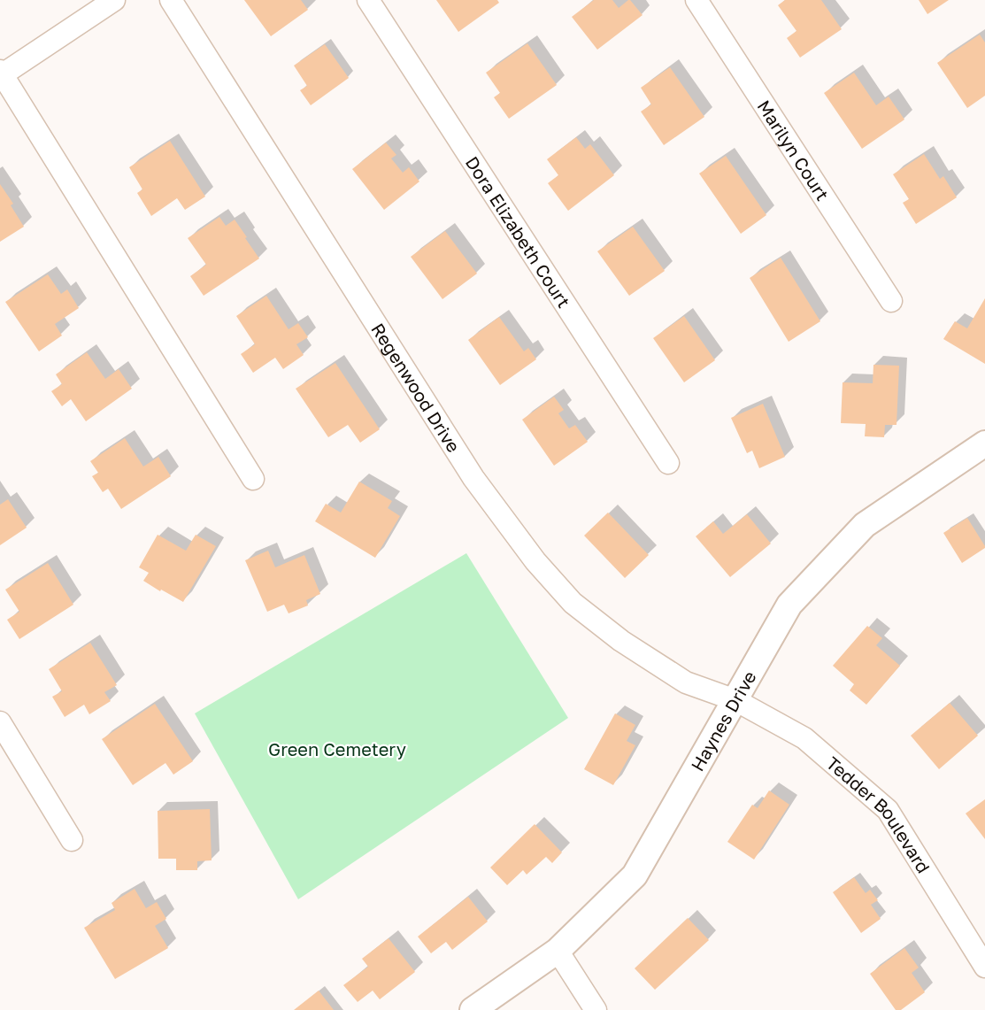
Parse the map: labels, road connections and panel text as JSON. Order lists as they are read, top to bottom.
{
  "streets": {
    "street": [
      "Marilyn Court",
      "Dora Elizabeth Court",
      "Regenwood Drive",
      "Haynes Drive",
      "Tedder Boulevard"
    ]
  },
  "crossings": [
    ["Regenwood Drive", "Haynes Drive"],
    ["Regenwood Drive", "Tedder Boulevard"],
    ["Haynes Drive", "Tedder Boulevard"]
  ],
  "parks": ["Green Cemetery"]
}
